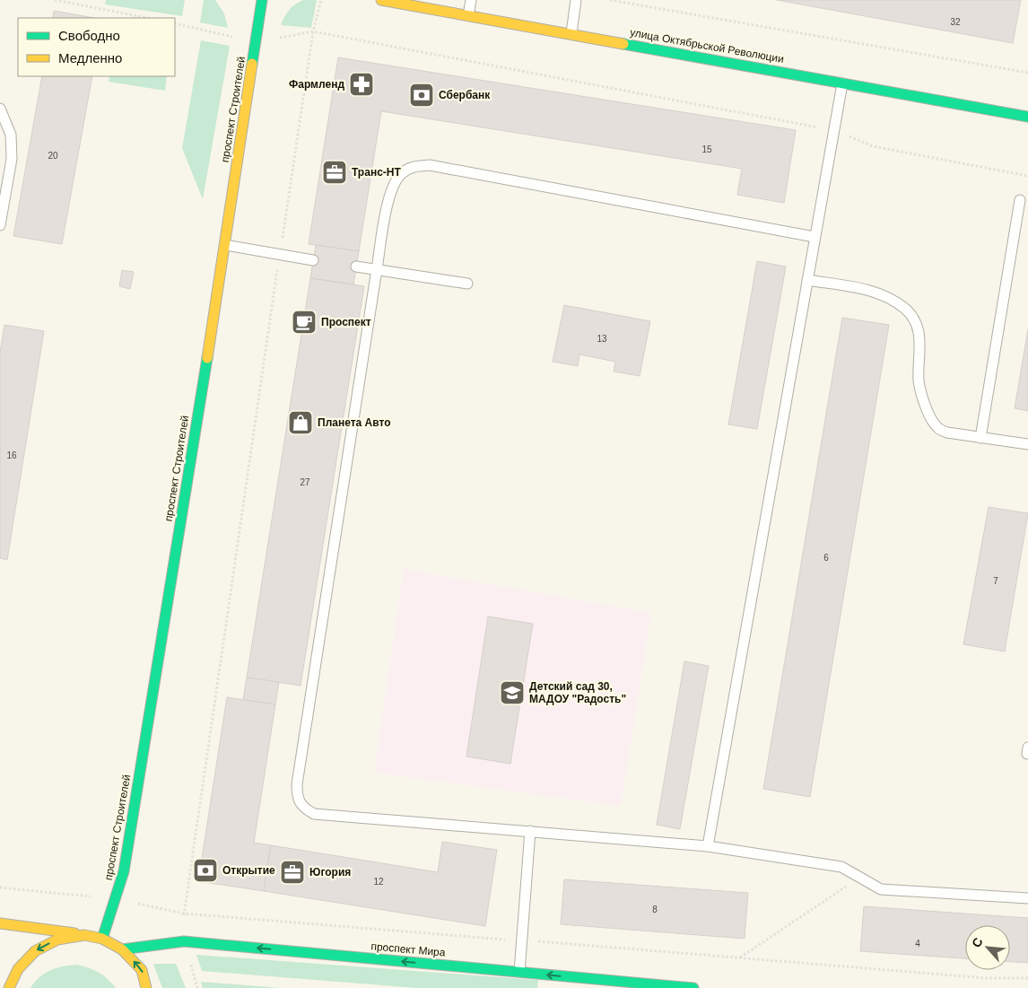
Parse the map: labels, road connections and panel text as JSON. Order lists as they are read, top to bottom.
{
  "streets": {
    "street": ["улица Октябрьской Революции", "проспект Строителей", "проспект Мира"]
  },
  "one_way": ["проспект Мира"],
  "places": {
    "pharmacy": ["Фармленд"],
    "bank": ["Сбербанк", "Открытие"],
    "office": ["Транс-НТ", "Югория"],
    "cafe": ["Проспект"],
    "shop": ["Планета Авто"],
    "school or university": ["Детский сад 30, МАДОУ \"Радость\""]
  },
  "house_numbers": [
    "32",
    "15",
    "20",
    "13",
    "16",
    "27",
    "6",
    "7",
    "12",
    "8",
    "4"
  ],
  "legend": ["Свободно", "Медленно"],
  "north": "top left"
}
